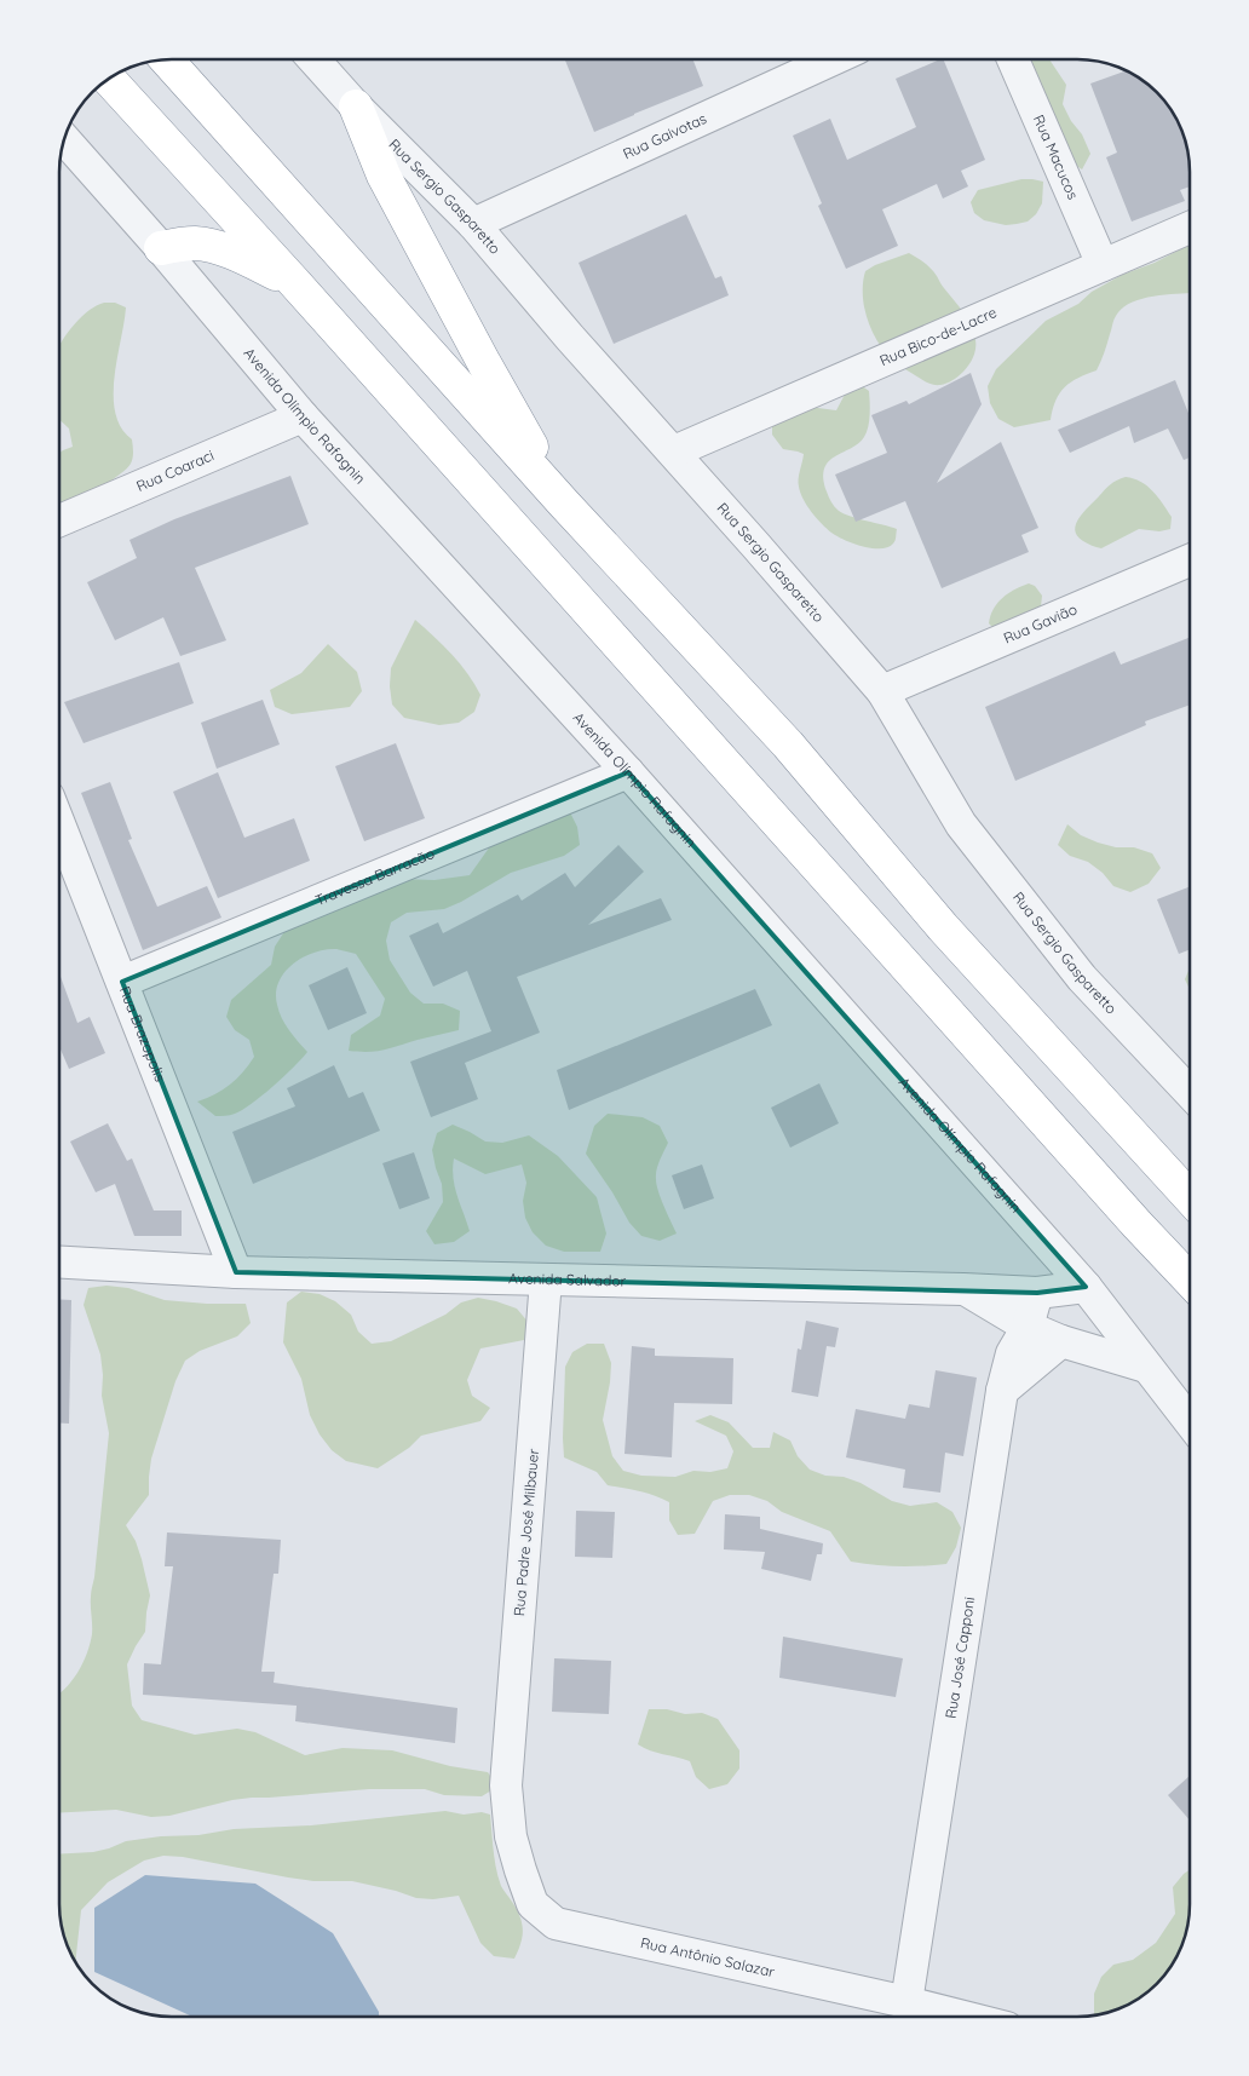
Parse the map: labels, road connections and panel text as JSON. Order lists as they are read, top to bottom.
{
  "streets": {
    "street": [
      "Rua Gaivotas",
      "Rua Macucos",
      "Rua Sergio Gasparetto",
      "Rua Bico-de-Lacre",
      "Avenida Olímpio Rafagnin",
      "Rua Coaraci",
      "Rua Gavião",
      "Travessa Barracão",
      "Rua Brazopolis",
      "Avenida Salvador",
      "Rua Padre José Milbauer",
      "Rua José Capponi",
      "Rua Antônio Salazar"
    ]
  },
  "crossings": [
    ["Rua Gaivotas", "Rua Sergio Gasparetto"],
    ["Rua Macucos", "Rua Bico-de-Lacre"],
    ["Rua Sergio Gasparetto", "Rua Bico-de-Lacre"],
    ["Rua Sergio Gasparetto", "Rua Gavião"],
    ["Avenida Olímpio Rafagnin", "Rua Coaraci"],
    ["Avenida Olímpio Rafagnin", "Travessa Barracão"],
    ["Avenida Olímpio Rafagnin", "Avenida Salvador"],
    ["Travessa Barracão", "Rua Brazopolis"],
    ["Rua Brazopolis", "Avenida Salvador"],
    ["Avenida Salvador", "Rua Padre José Milbauer"],
    ["Avenida Salvador", "Rua José Capponi"],
    ["Rua Padre José Milbauer", "Rua Antônio Salazar"],
    ["Rua José Capponi", "Rua Antônio Salazar"]
  ]
}
